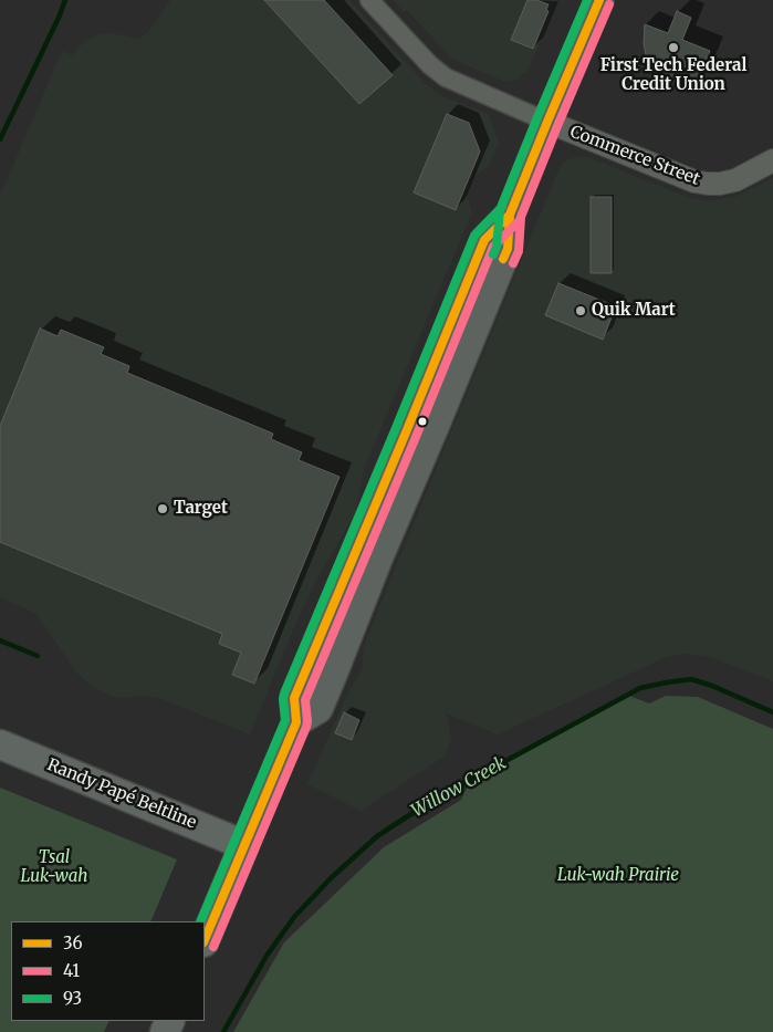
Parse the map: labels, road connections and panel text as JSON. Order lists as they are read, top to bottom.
{
  "streets": {
    "highway": ["Randy Papé Beltline"],
    "street": ["Commerce Street"]
  },
  "water": ["Willow Creek"],
  "parks": ["Tsal Luk-wah", "Luk-wah Prairie"],
  "places": ["First Tech Federal Credit Union", "Quik Mart", "Target"],
  "lines": ["transit line 36", "transit line 93", "transit line 41"],
  "legend": ["36", "41", "93"]
}
